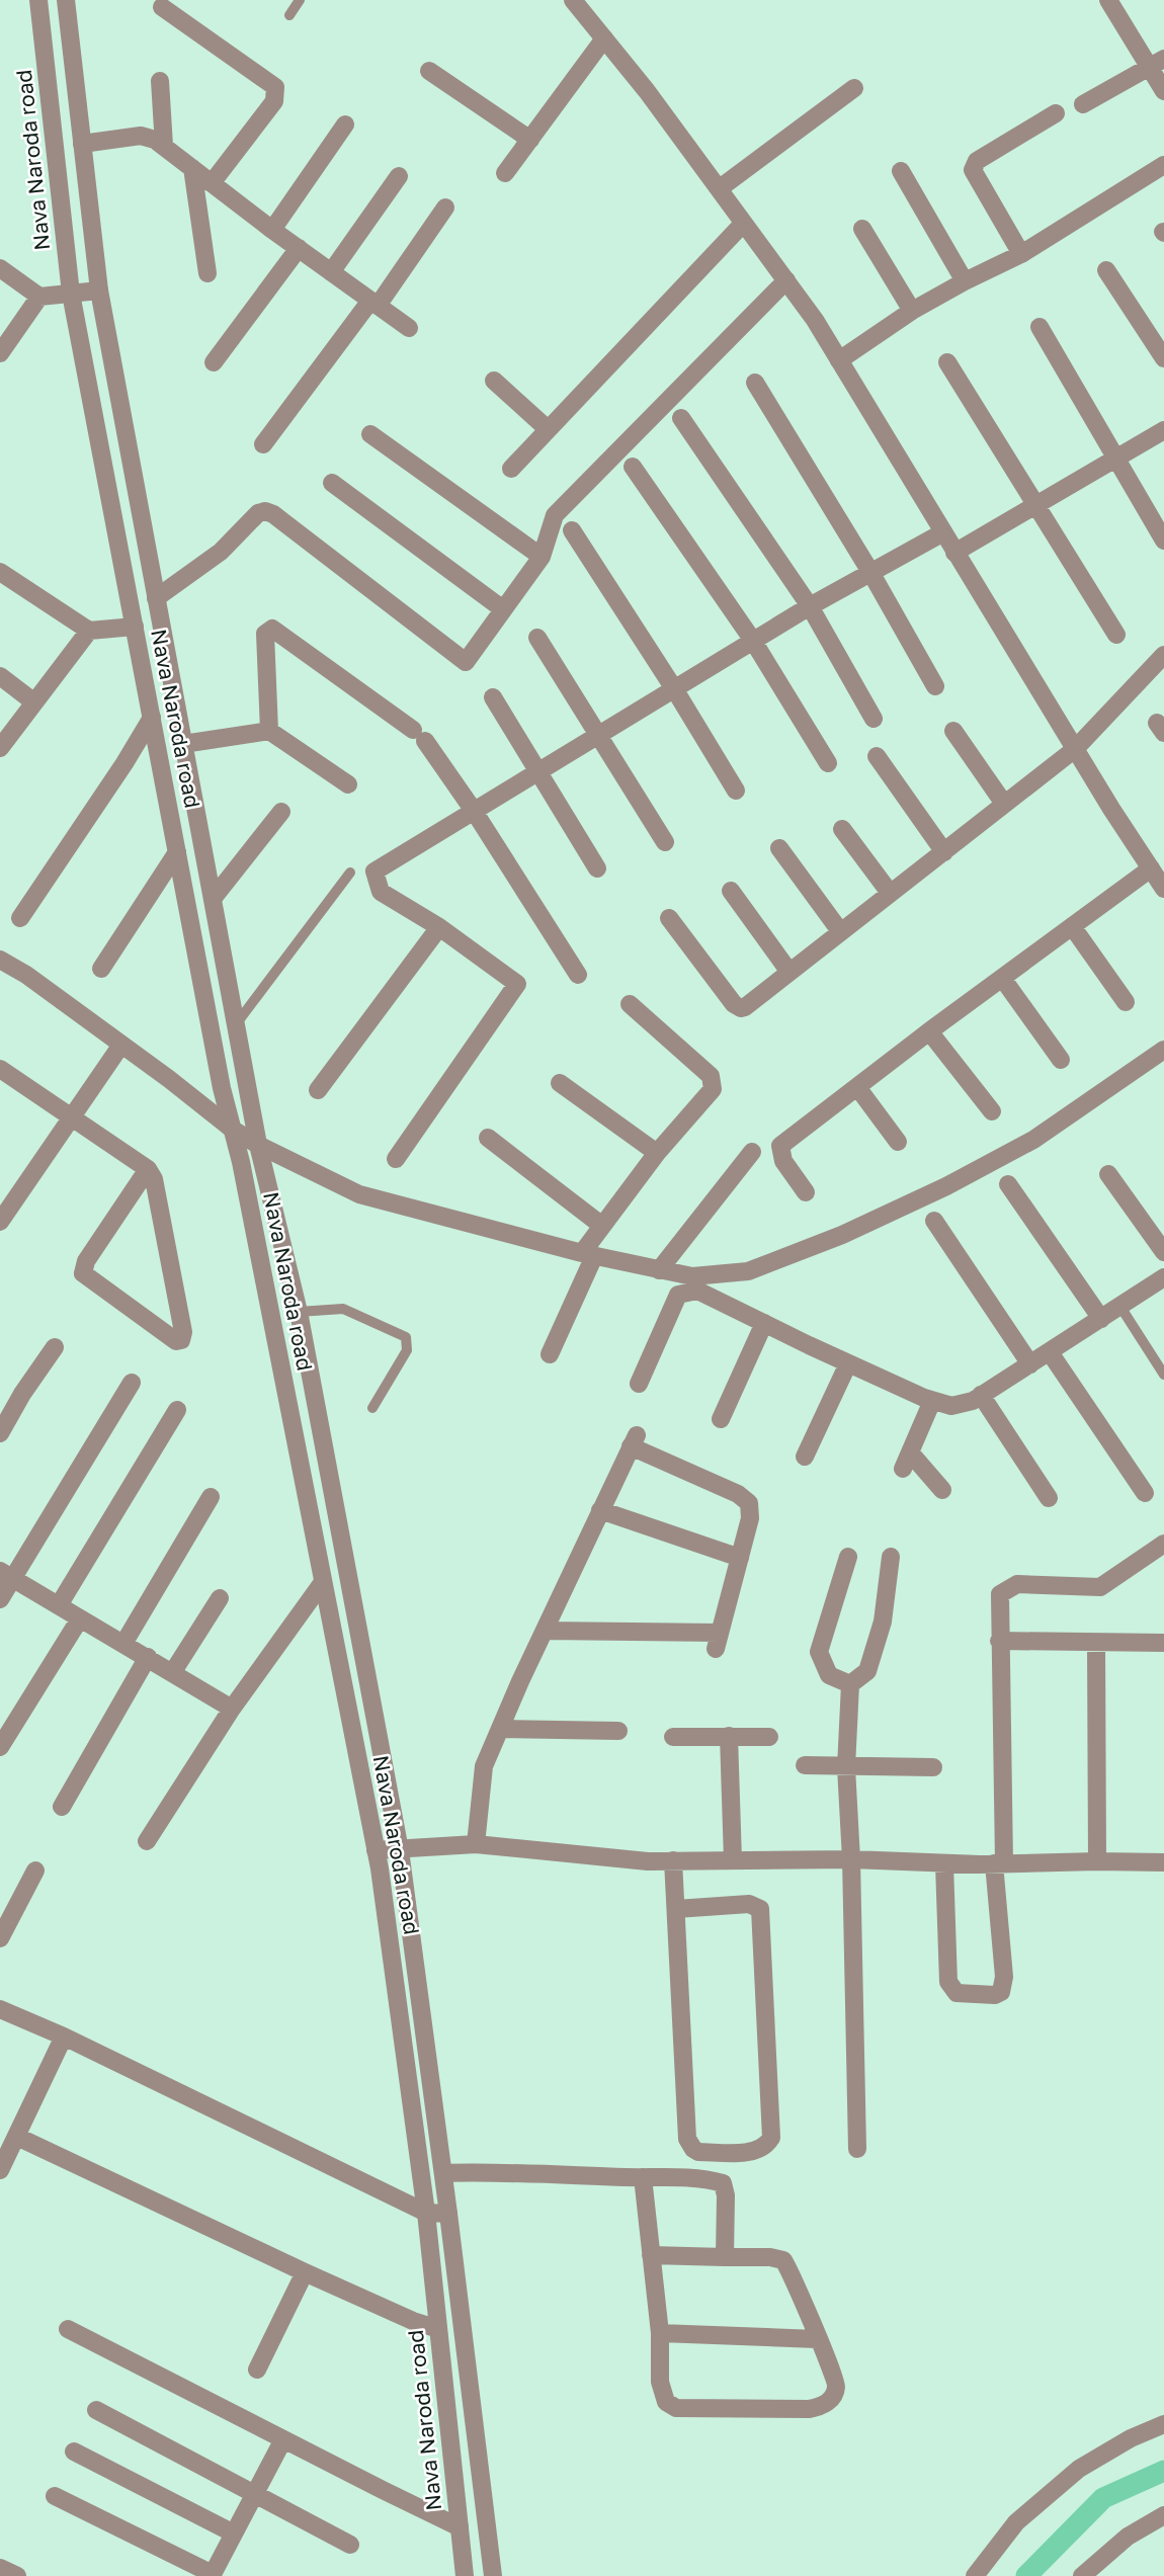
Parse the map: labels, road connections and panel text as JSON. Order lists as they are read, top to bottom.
{
  "streets": {
    "street": ["Nava Naroda road"]
  }
}
